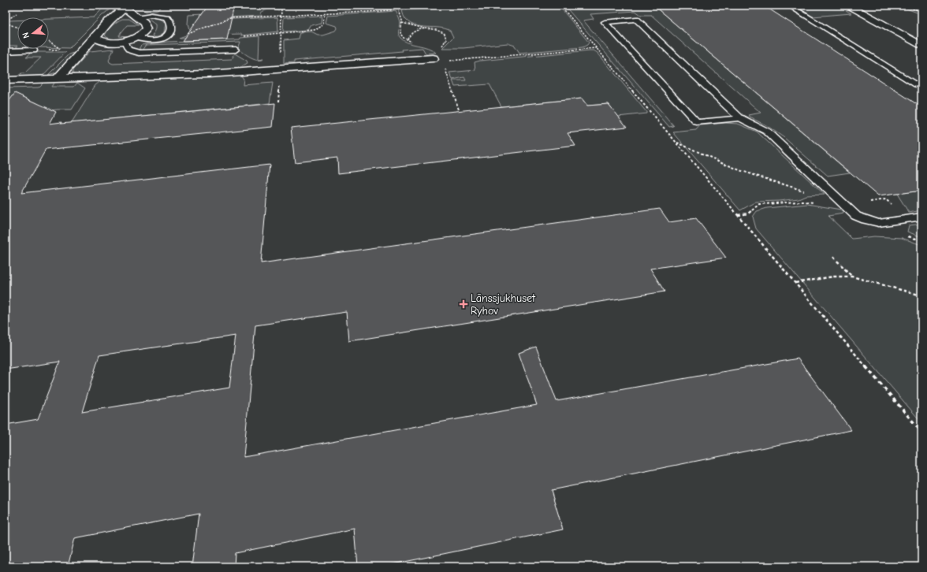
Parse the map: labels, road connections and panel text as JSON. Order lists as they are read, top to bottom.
{
  "places": {
    "health": ["Länssjukhuset Ryhov"]
  },
  "north": "left"
}
